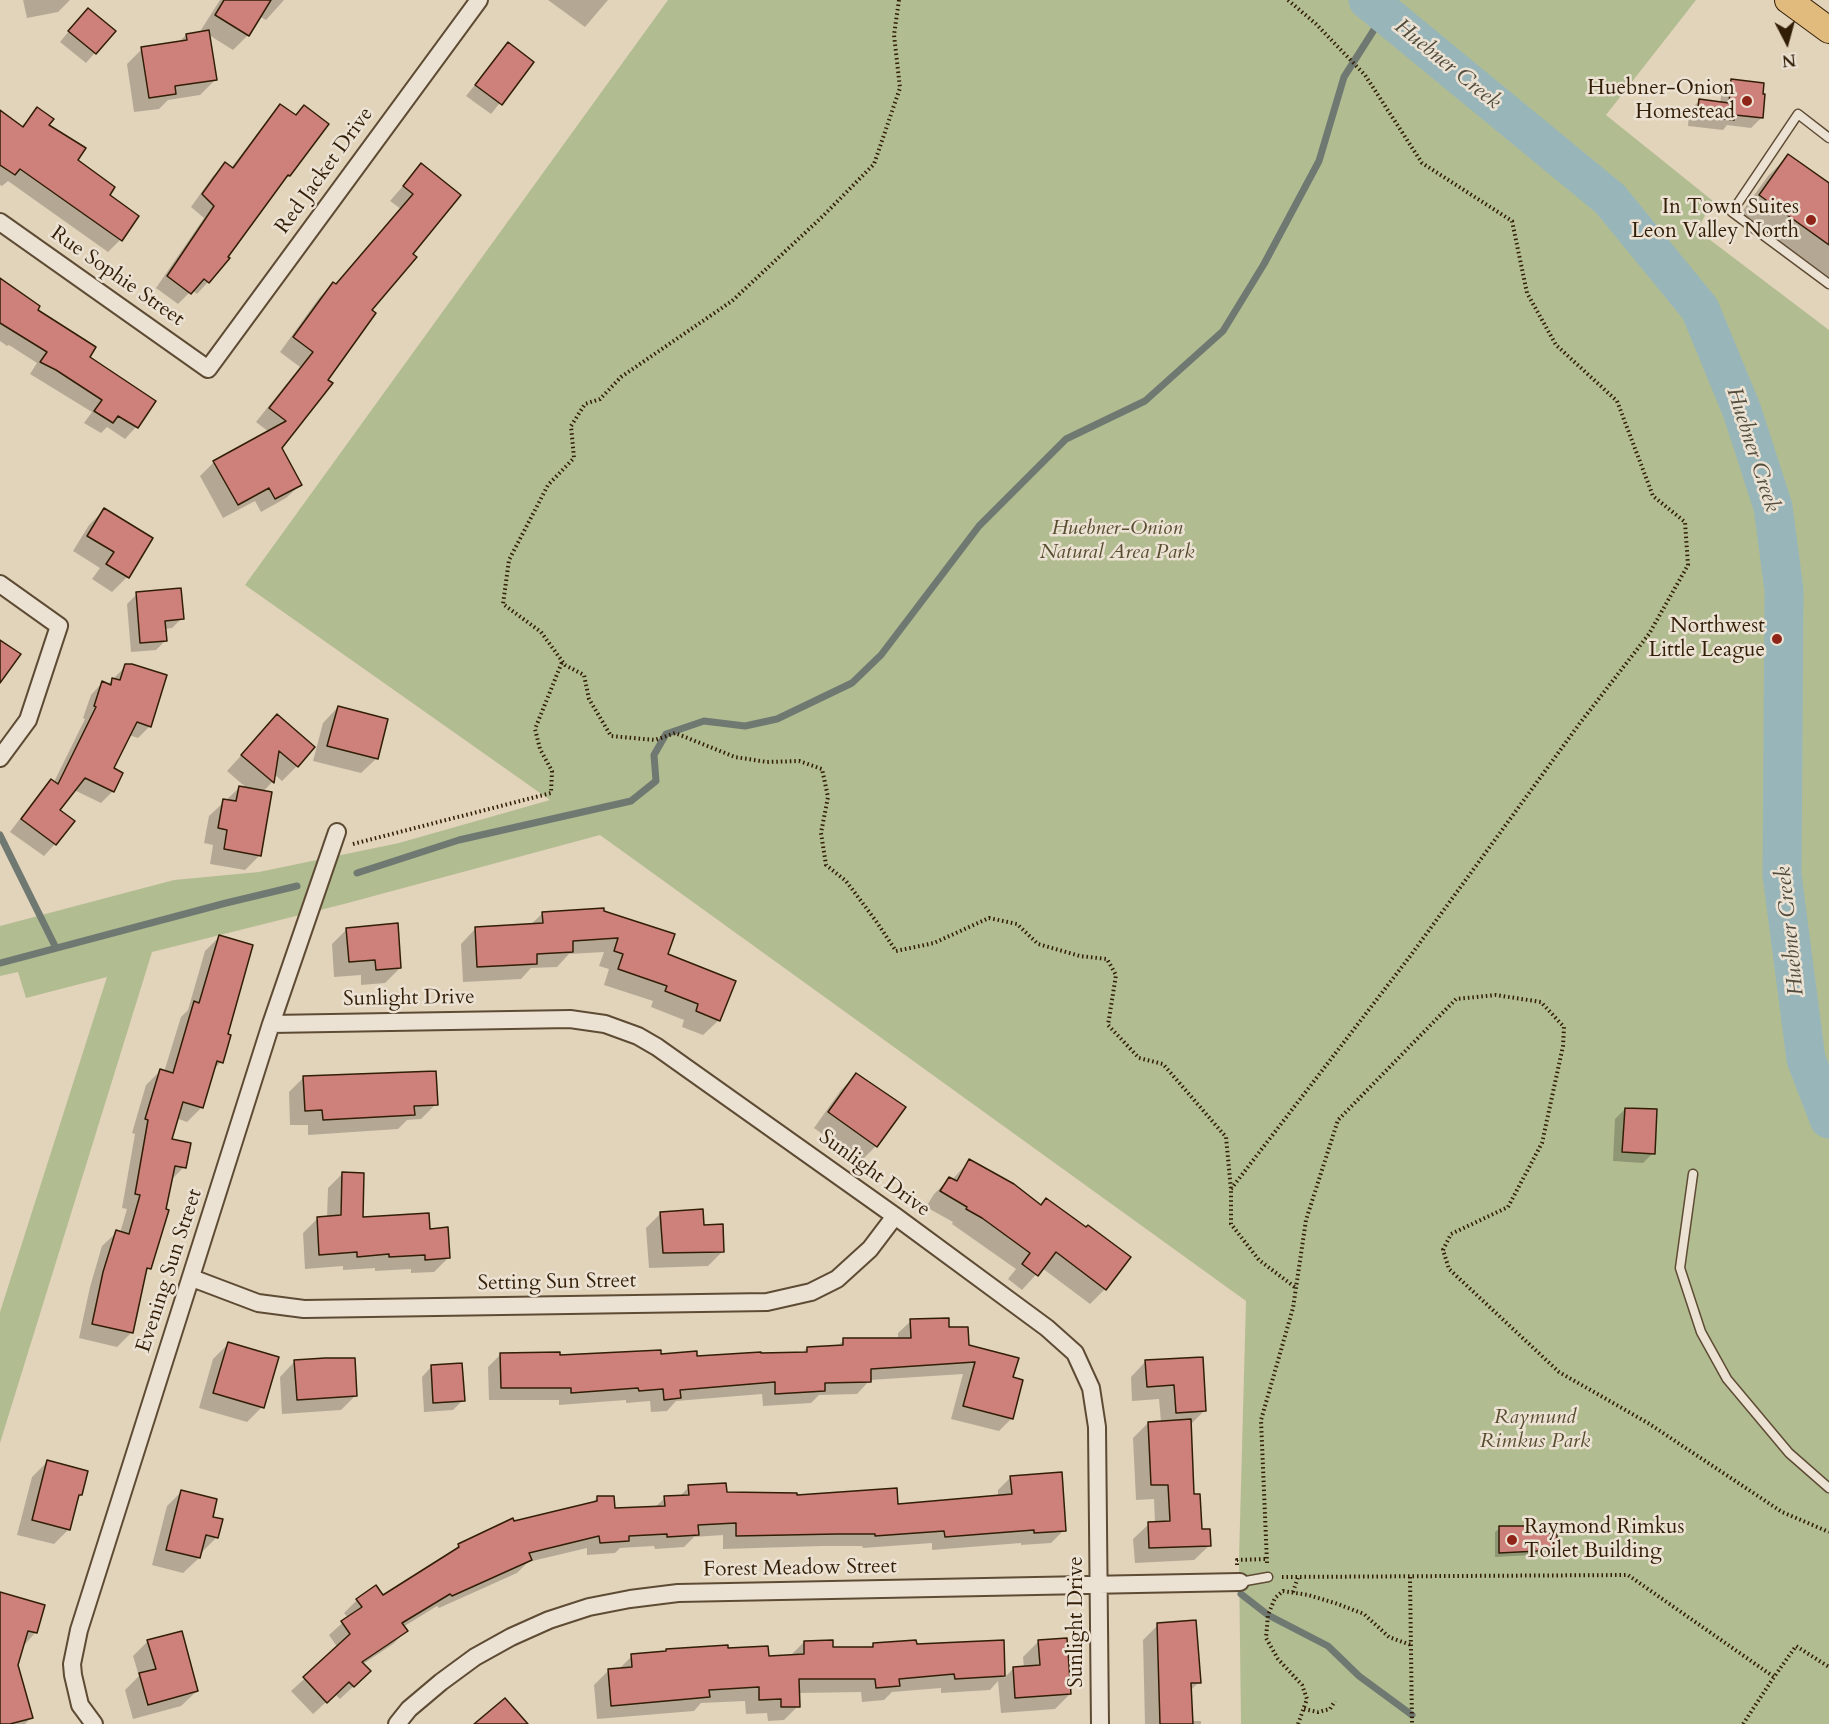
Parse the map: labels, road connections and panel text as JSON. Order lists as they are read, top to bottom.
{
  "streets": {
    "street": [
      "Red Jacket Drive",
      "Rue Sophie Street",
      "Sunlight Drive",
      "Evening Sun Street",
      "Setting Sun Street",
      "Forest Meadow Street"
    ]
  },
  "crossings": [
    ["Red Jacket Drive", "Rue Sophie Street"],
    ["Sunlight Drive", "Evening Sun Street"],
    ["Sunlight Drive", "Setting Sun Street"],
    ["Sunlight Drive", "Forest Meadow Street"],
    ["Evening Sun Street", "Setting Sun Street"]
  ],
  "water": ["Huebner Creek"],
  "parks": ["Huebner-Onion Natural Area Park", "Raymund Rimkus Park"],
  "places": [
    "Huebner-Onion Homestead",
    "In Town Suites Leon Valley North",
    "Northwest Little League",
    "Raymond Rimkus Toilet Building"
  ],
  "north": "bottom"
}
